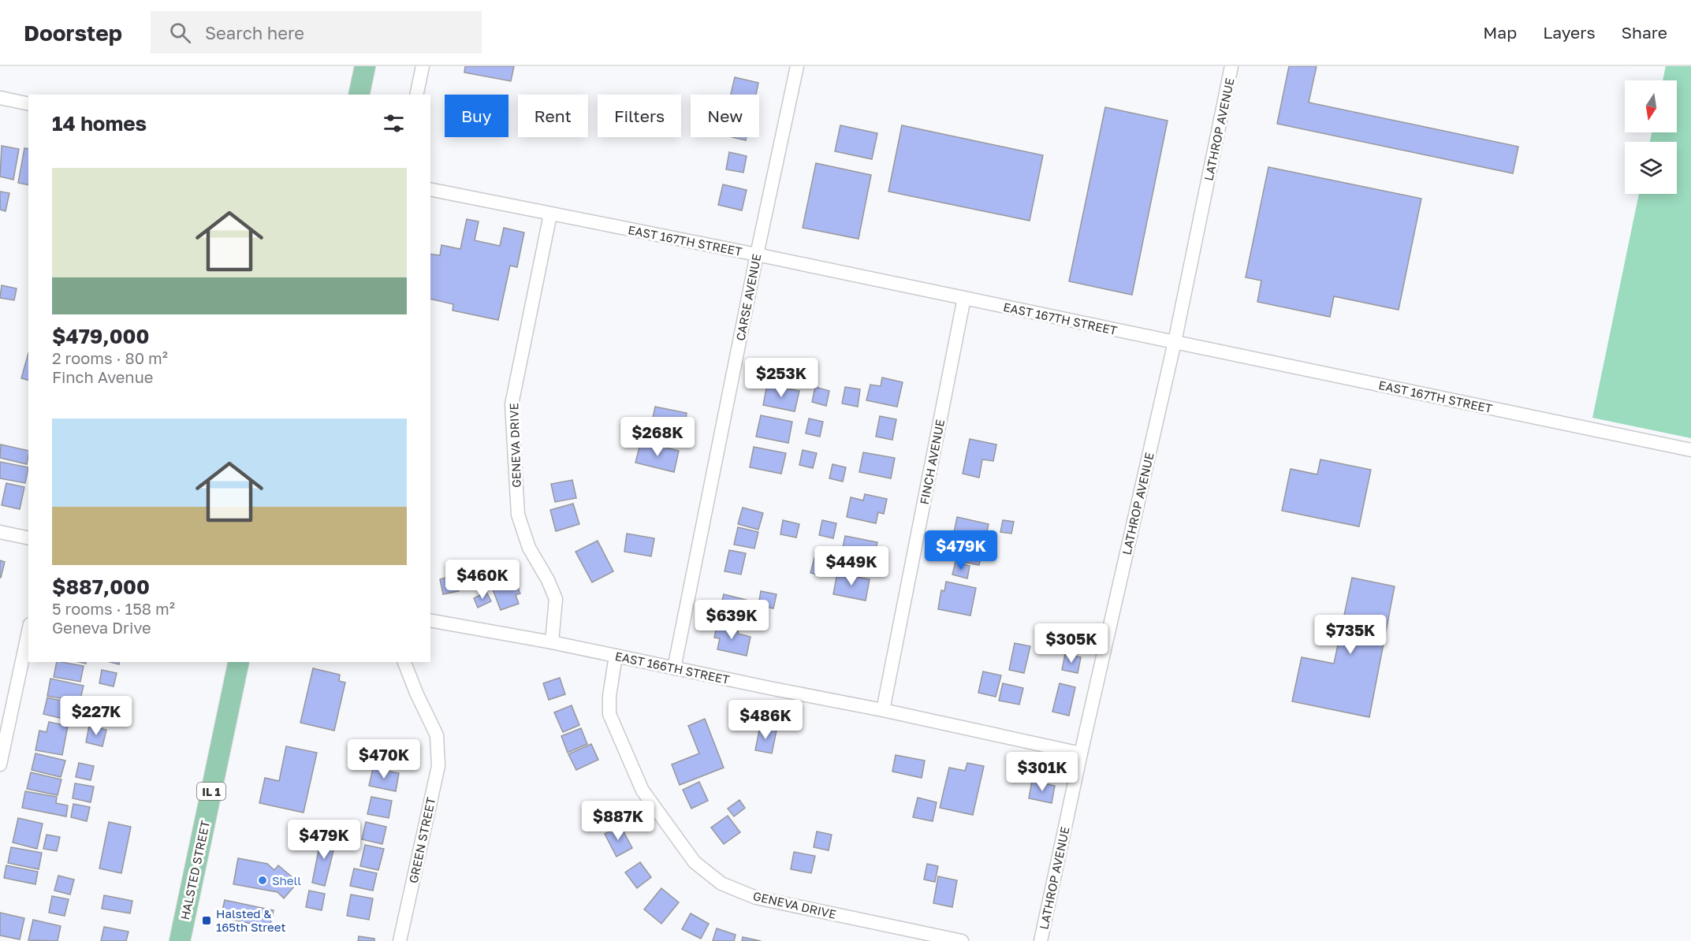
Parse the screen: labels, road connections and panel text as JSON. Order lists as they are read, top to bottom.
{
  "streets": {
    "main road": ["IL 1", "HALSTED STREET"],
    "street": [
      "LATHROP AVENUE",
      "EAST 167TH STREET",
      "CARSE AVENUE",
      "GENEVA DRIVE",
      "FINCH AVENUE",
      "EAST 166TH STREET",
      "GREEN STREET"
    ]
  },
  "crossings": [
    ["LATHROP AVENUE", "EAST 167TH STREET"],
    ["LATHROP AVENUE", "EAST 166TH STREET"],
    ["EAST 167TH STREET", "CARSE AVENUE"],
    ["EAST 167TH STREET", "GENEVA DRIVE"],
    ["EAST 167TH STREET", "FINCH AVENUE"],
    ["CARSE AVENUE", "EAST 166TH STREET"],
    ["GENEVA DRIVE", "EAST 166TH STREET"],
    ["FINCH AVENUE", "EAST 166TH STREET"]
  ],
  "places": {
    "other": ["Shell"],
    "transit": ["Halsted & 165th Street"]
  },
  "north": "bottom",
  "page": {
    "header": "Doorstep",
    "search": "Search here",
    "nav": ["Map", "Layers", "Share"],
    "chip": [
      "Buy",
      "Rent",
      "Filters",
      "New"
    ],
    "heading": "14 homes",
    "list": [
      {
        "name": "$479,000",
        "note": "2 rooms · 80 m² · Finch Avenue"
      },
      {
        "name": "$887,000",
        "note": "5 rooms · 158 m² · Geneva Drive"
      }
    ],
    "price": [
      "$253K",
      "$268K",
      "$479K",
      "$449K",
      "$460K",
      "$639K",
      "$735K",
      "$305K",
      "$227K",
      "$486K",
      "$470K",
      "$301K",
      "$887K",
      "$479K"
    ]
  }
}
